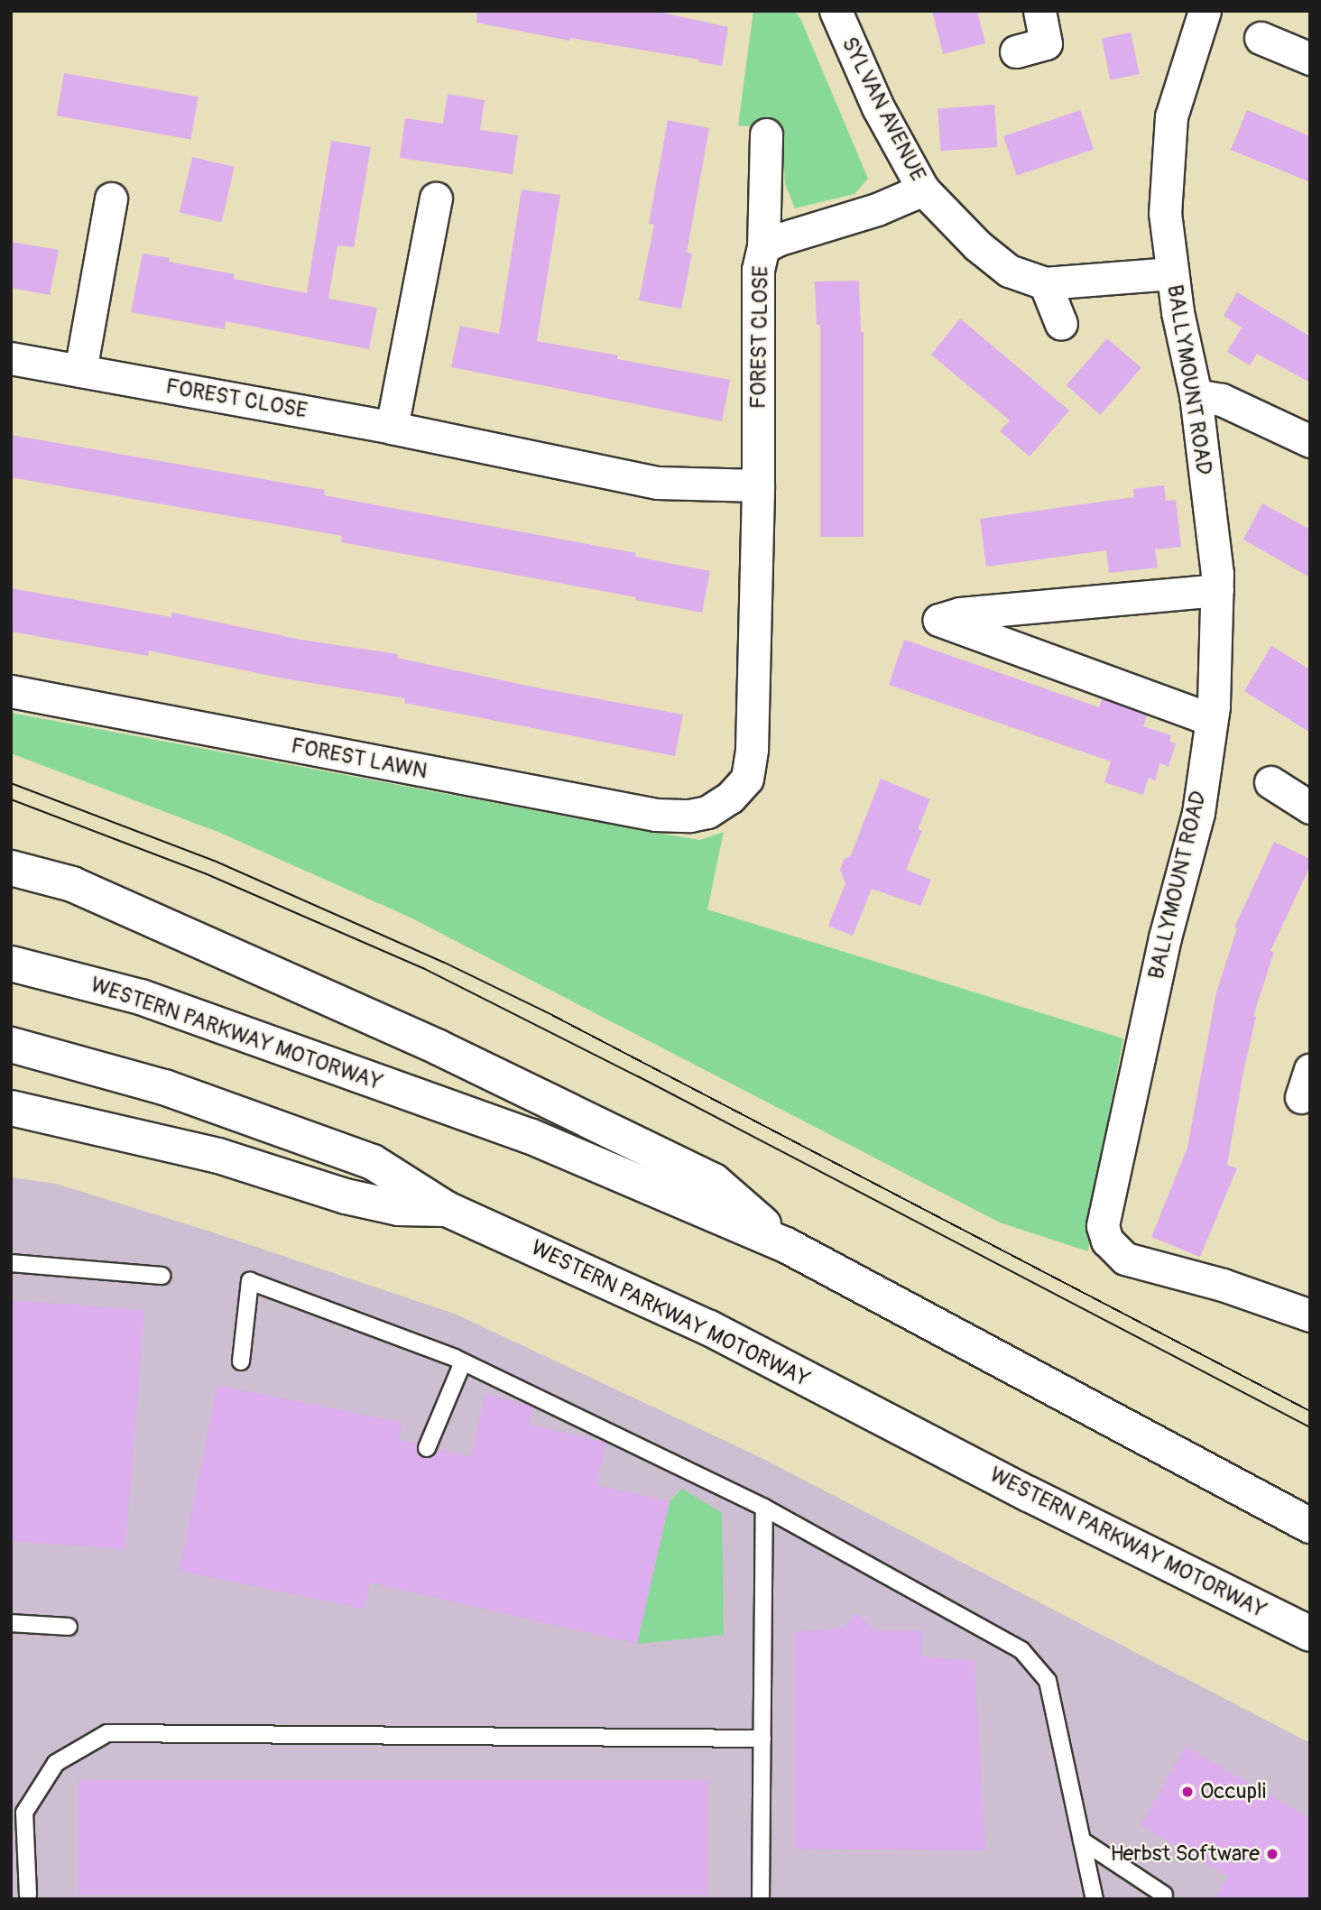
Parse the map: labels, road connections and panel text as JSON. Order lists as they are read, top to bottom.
{
  "streets": {
    "highway": ["WESTERN PARKWAY MOTORWAY"],
    "street": [
      "SYLVAN AVENUE",
      "FOREST CLOSE",
      "BALLYMOUNT ROAD",
      "FOREST LAWN"
    ]
  },
  "crossings": [
    ["SYLVAN AVENUE", "FOREST CLOSE"],
    ["SYLVAN AVENUE", "BALLYMOUNT ROAD"],
    ["FOREST CLOSE", "FOREST LAWN"]
  ],
  "places": ["Occupli", "Herbst Software"]
}
